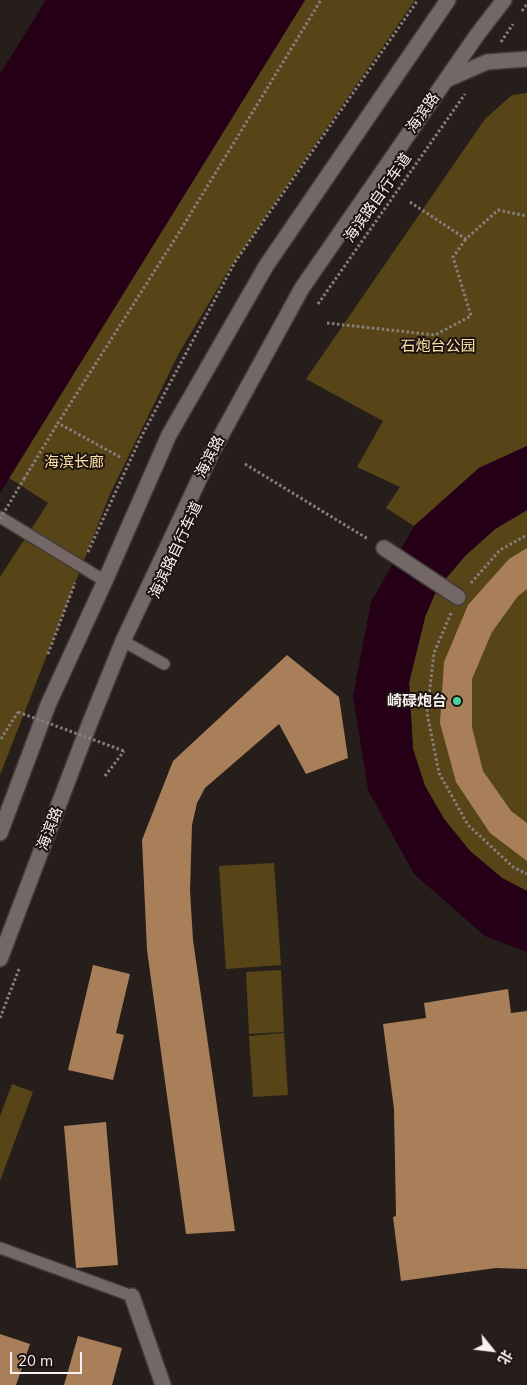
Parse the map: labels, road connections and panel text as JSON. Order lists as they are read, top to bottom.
{
  "streets": {
    "main road": ["海滨路"],
    "path": ["海滨路自行车道"]
  },
  "parks": ["石炮台公园", "海滨长廊"],
  "places": ["崎碌炮台"],
  "scale_bar": "20 m",
  "north": "bottom right"
}
